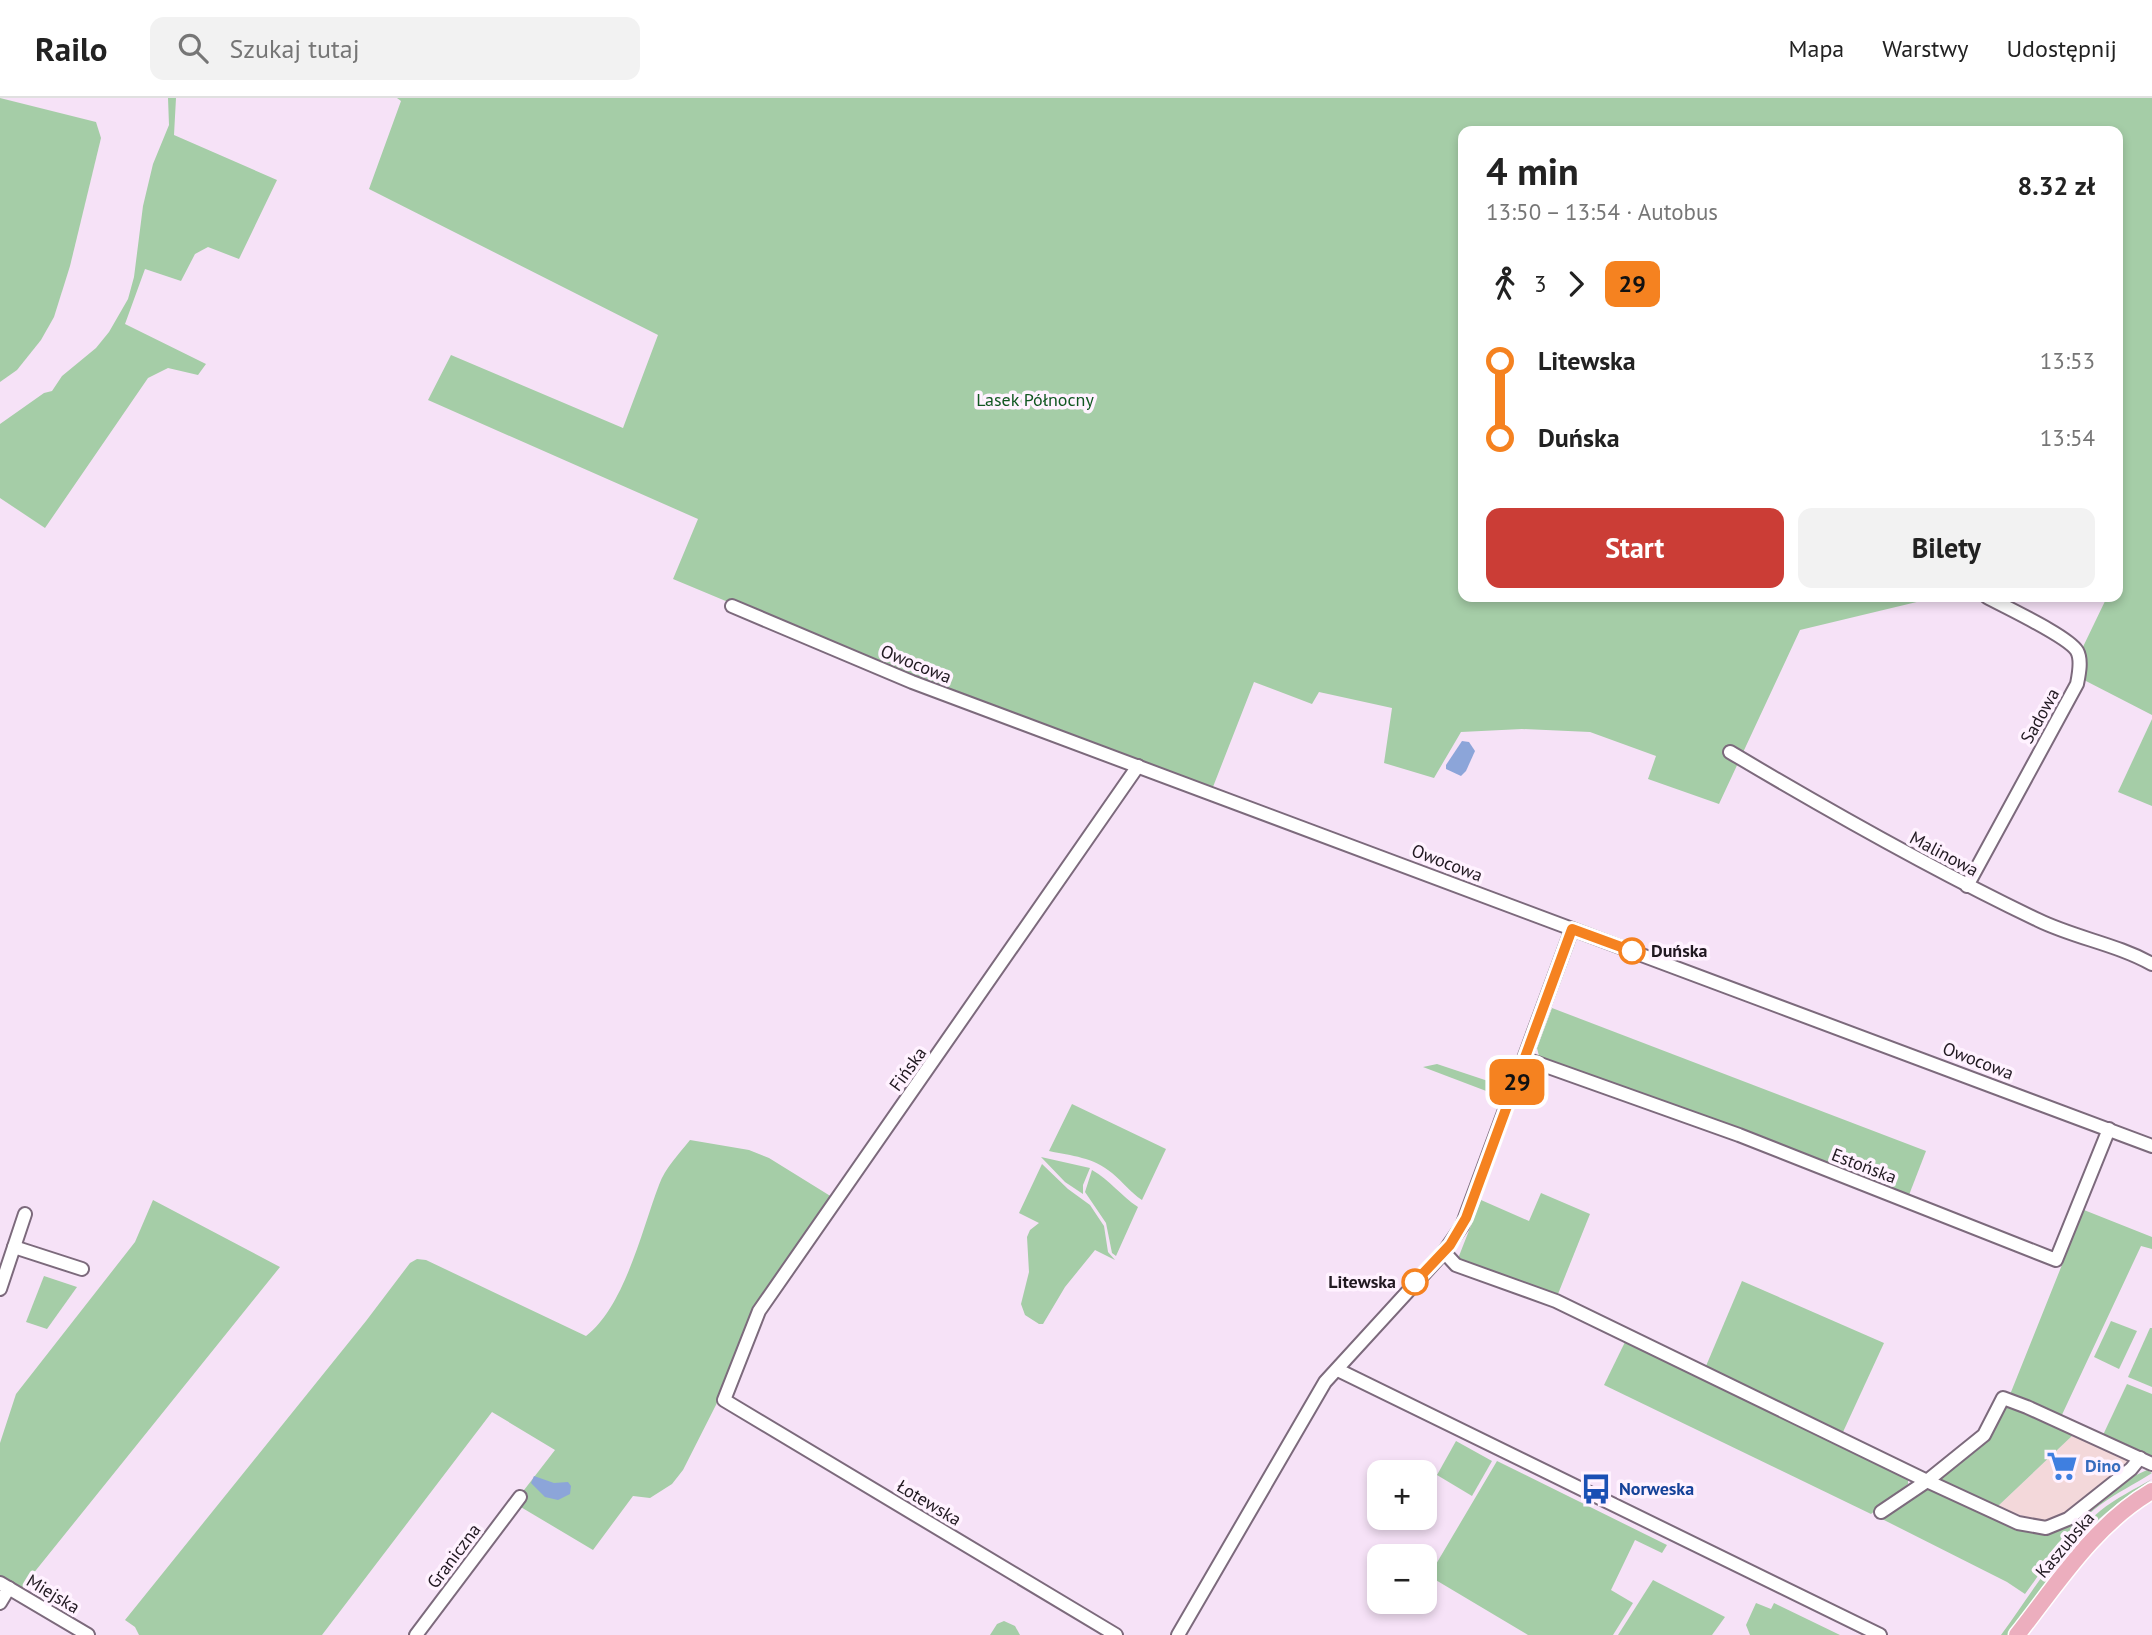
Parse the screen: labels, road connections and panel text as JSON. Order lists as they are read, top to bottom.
{
  "streets": {
    "main road": ["Kaszubska"],
    "street": [
      "Owocowa",
      "Sadowa",
      "Malinowa",
      "Fińska",
      "Estońska",
      "Łotewska",
      "Graniczna",
      "Miejska"
    ]
  },
  "crossings": [
    ["Owocowa", "Fińska"],
    ["Owocowa", "Estońska"],
    ["Sadowa", "Malinowa"],
    ["Fińska", "Łotewska"]
  ],
  "parks": ["Lasek Północny"],
  "places": {
    "other": ["Duńska", "Litewska"],
    "supermarket": ["Dino"],
    "bus stop": ["Norweska"]
  },
  "lines": ["bus line 29"],
  "page": {
    "header": "Railo",
    "search": "Szukaj tutaj",
    "nav": ["Mapa", "Warstwy", "Udostępnij"],
    "on_map": "29",
    "heading": ["4 min", "13:50 – 13:54 · Autobus", "8.32 zł"],
    "legs": ["3", "29"],
    "list": [
      {
        "name": "Litewska",
        "value": "13:53"
      },
      {
        "name": "Duńska",
        "value": "13:54"
      }
    ],
    "buttons": ["Start", "Bilety"],
    "map_buttons": ["+", "−"]
  }
}
